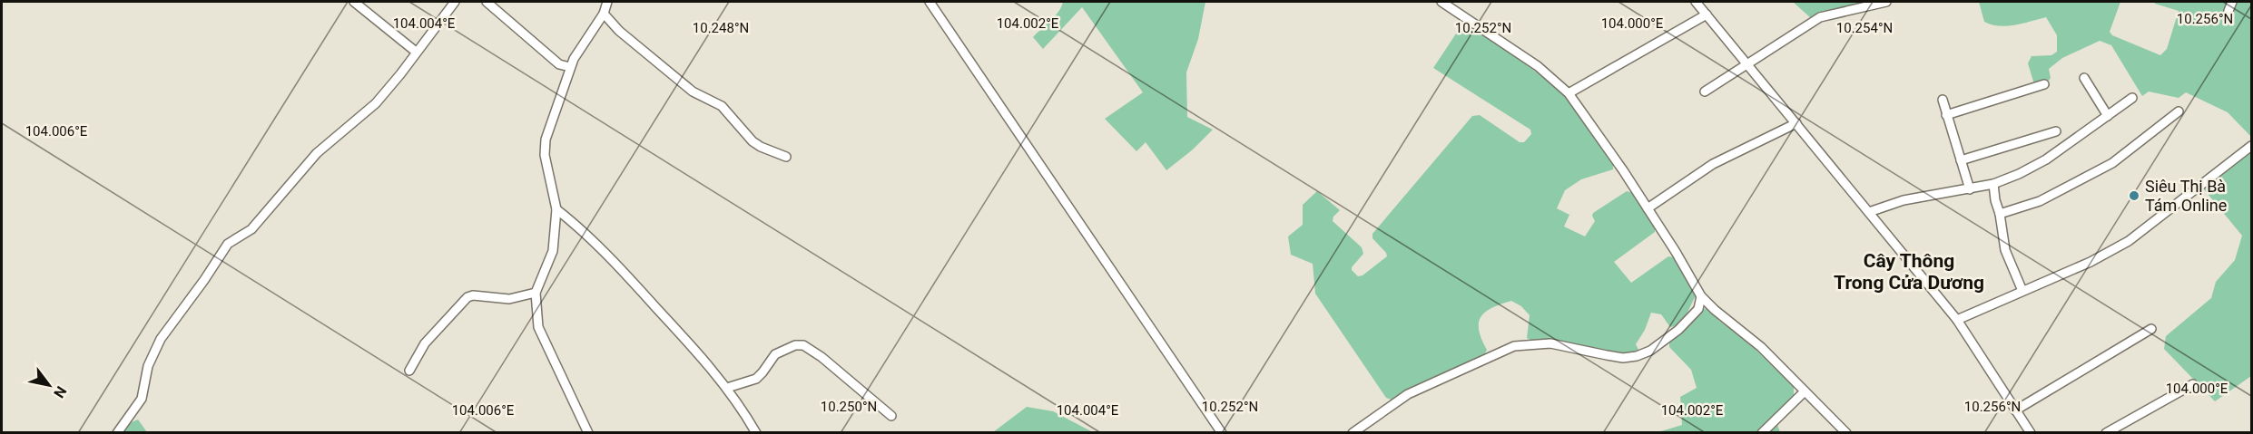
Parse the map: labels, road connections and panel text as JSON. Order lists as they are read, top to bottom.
{
  "districts": ["Cây Thông Trong Cửa Dương"],
  "places": ["Siêu Thị Bà Tám Online"],
  "north": "bottom right",
  "coordinates": [
    "10.256°N",
    "104.004°E",
    "104.002°E",
    "104.000°E",
    "10.248°N",
    "10.252°N",
    "10.254°N",
    "104.006°E",
    "10.250°N"
  ]
}
